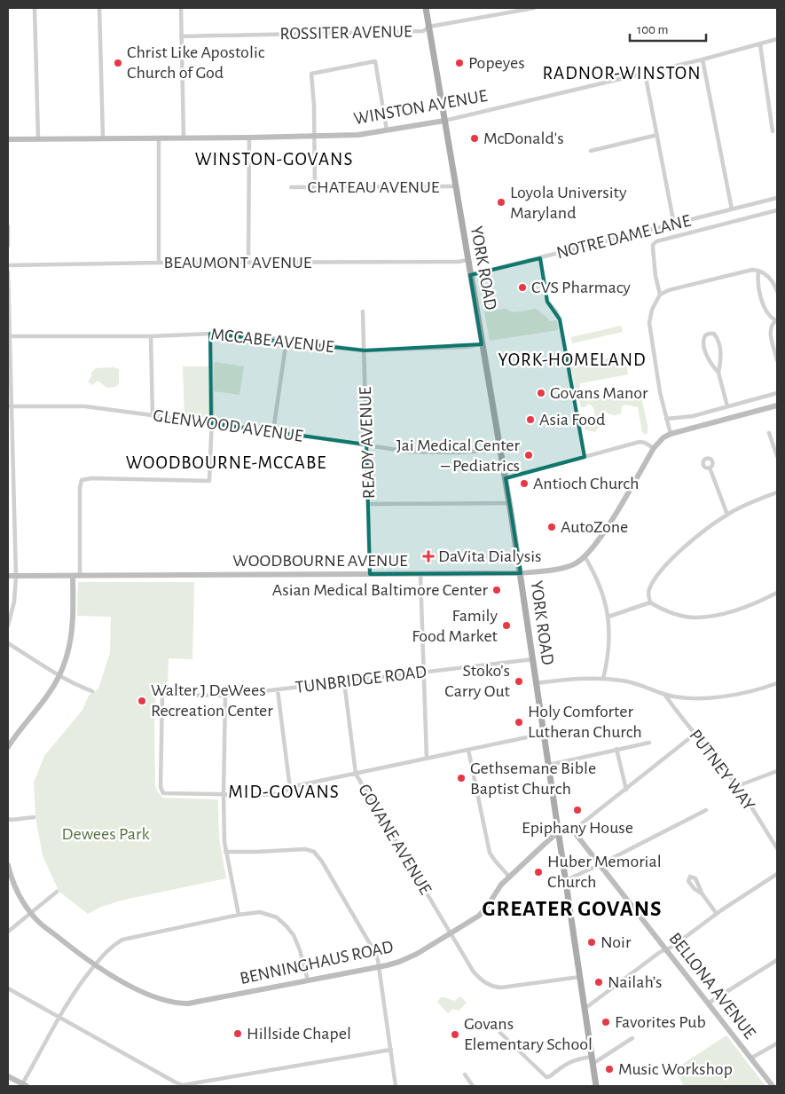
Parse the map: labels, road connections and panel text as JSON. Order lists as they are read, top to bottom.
{
  "streets": {
    "main road": ["YORK ROAD"],
    "street": [
      "ROSSITER AVENUE",
      "WINSTON AVENUE",
      "CHATEAU AVENUE",
      "NOTRE DAME LANE",
      "BEAUMONT AVENUE",
      "MCCABE AVENUE",
      "GLENWOOD AVENUE",
      "READY AVENUE",
      "WOODBOURNE AVENUE",
      "TUNBRIDGE ROAD",
      "PUTNEY WAY",
      "GOVANE AVENUE",
      "BENNINGHAUS ROAD",
      "BELLONA AVENUE"
    ]
  },
  "crossings": [
    ["ROSSITER AVENUE", "YORK ROAD"],
    ["WINSTON AVENUE", "YORK ROAD"],
    ["CHATEAU AVENUE", "YORK ROAD"],
    ["NOTRE DAME LANE", "YORK ROAD"],
    ["BEAUMONT AVENUE", "YORK ROAD"],
    ["YORK ROAD", "MCCABE AVENUE"],
    ["YORK ROAD", "GLENWOOD AVENUE"],
    ["YORK ROAD", "WOODBOURNE AVENUE"],
    ["YORK ROAD", "TUNBRIDGE ROAD"],
    ["YORK ROAD", "GOVANE AVENUE"],
    ["YORK ROAD", "BENNINGHAUS ROAD"],
    ["MCCABE AVENUE", "READY AVENUE"],
    ["GLENWOOD AVENUE", "READY AVENUE"],
    ["READY AVENUE", "WOODBOURNE AVENUE"],
    ["TUNBRIDGE ROAD", "GOVANE AVENUE"],
    ["GOVANE AVENUE", "BENNINGHAUS ROAD"]
  ],
  "districts": [
    "RADNOR-WINSTON",
    "WINSTON-GOVANS",
    "YORK-HOMELAND",
    "WOODBOURNE-MCCABE",
    "MID-GOVANS",
    "GREATER GOVANS"
  ],
  "parks": ["Dewees Park"],
  "places": {
    "other": [
      "Christ Like Apostolic Church of God",
      "Popeyes",
      "McDonald's",
      "Loyola University Maryland",
      "CVS Pharmacy",
      "Govans Manor",
      "Asia Food",
      "Jai Medical Center – Pediatrics",
      "Antioch Church",
      "AutoZone",
      "Asian Medical Baltimore Center",
      "Family Food Market",
      "Stoko's Carry Out",
      "Walter J DeWees Recreation Center",
      "Holy Comforter Lutheran Church",
      "Gethsemane Bible Baptist Church",
      "Epiphany House",
      "Huber Memorial Church",
      "Noir",
      "Nailah’s",
      "Favorites Pub",
      "Hillside Chapel",
      "Govans Elementary School",
      "Music Workshop"
    ],
    "health": ["DaVita Dialysis"]
  },
  "scale_bar": "100 m"
}
